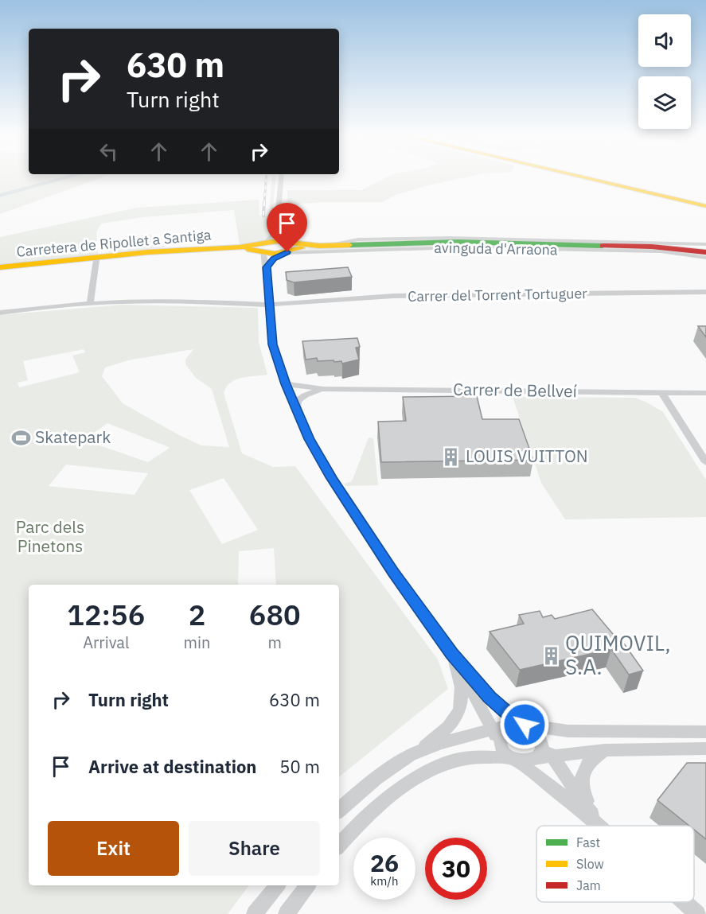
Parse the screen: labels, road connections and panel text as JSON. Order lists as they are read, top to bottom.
{
  "streets": {
    "main road": ["Carretera de Ripollet a Santiga"],
    "street": ["avinguda d'Arraona", "Carrer del Torrent Tortuguer", "Carrer de Bellveí"]
  },
  "crossings": [
    ["Carretera de Ripollet a Santiga", "avinguda d'Arraona"]
  ],
  "parks": ["Parc dels Pinetons"],
  "places": {
    "sports": ["Skatepark"],
    "building": ["LOUIS VUITTON", "QUIMOVIL, S.A."]
  },
  "legend": ["Fast", "Slow", "Jam"],
  "page": {
    "turn": ["630 m", "Turn right"],
    "eta": [
      "12:56",
      "Arrival",
      "2",
      "min",
      "680",
      "m"
    ],
    "list": [
      {
        "name": "Turn right",
        "value": "630 m"
      },
      {
        "name": "Arrive at destination",
        "value": "50 m"
      }
    ],
    "buttons": ["Exit", "Share"],
    "speed": "26 km/h",
    "limit": "30"
  }
}
